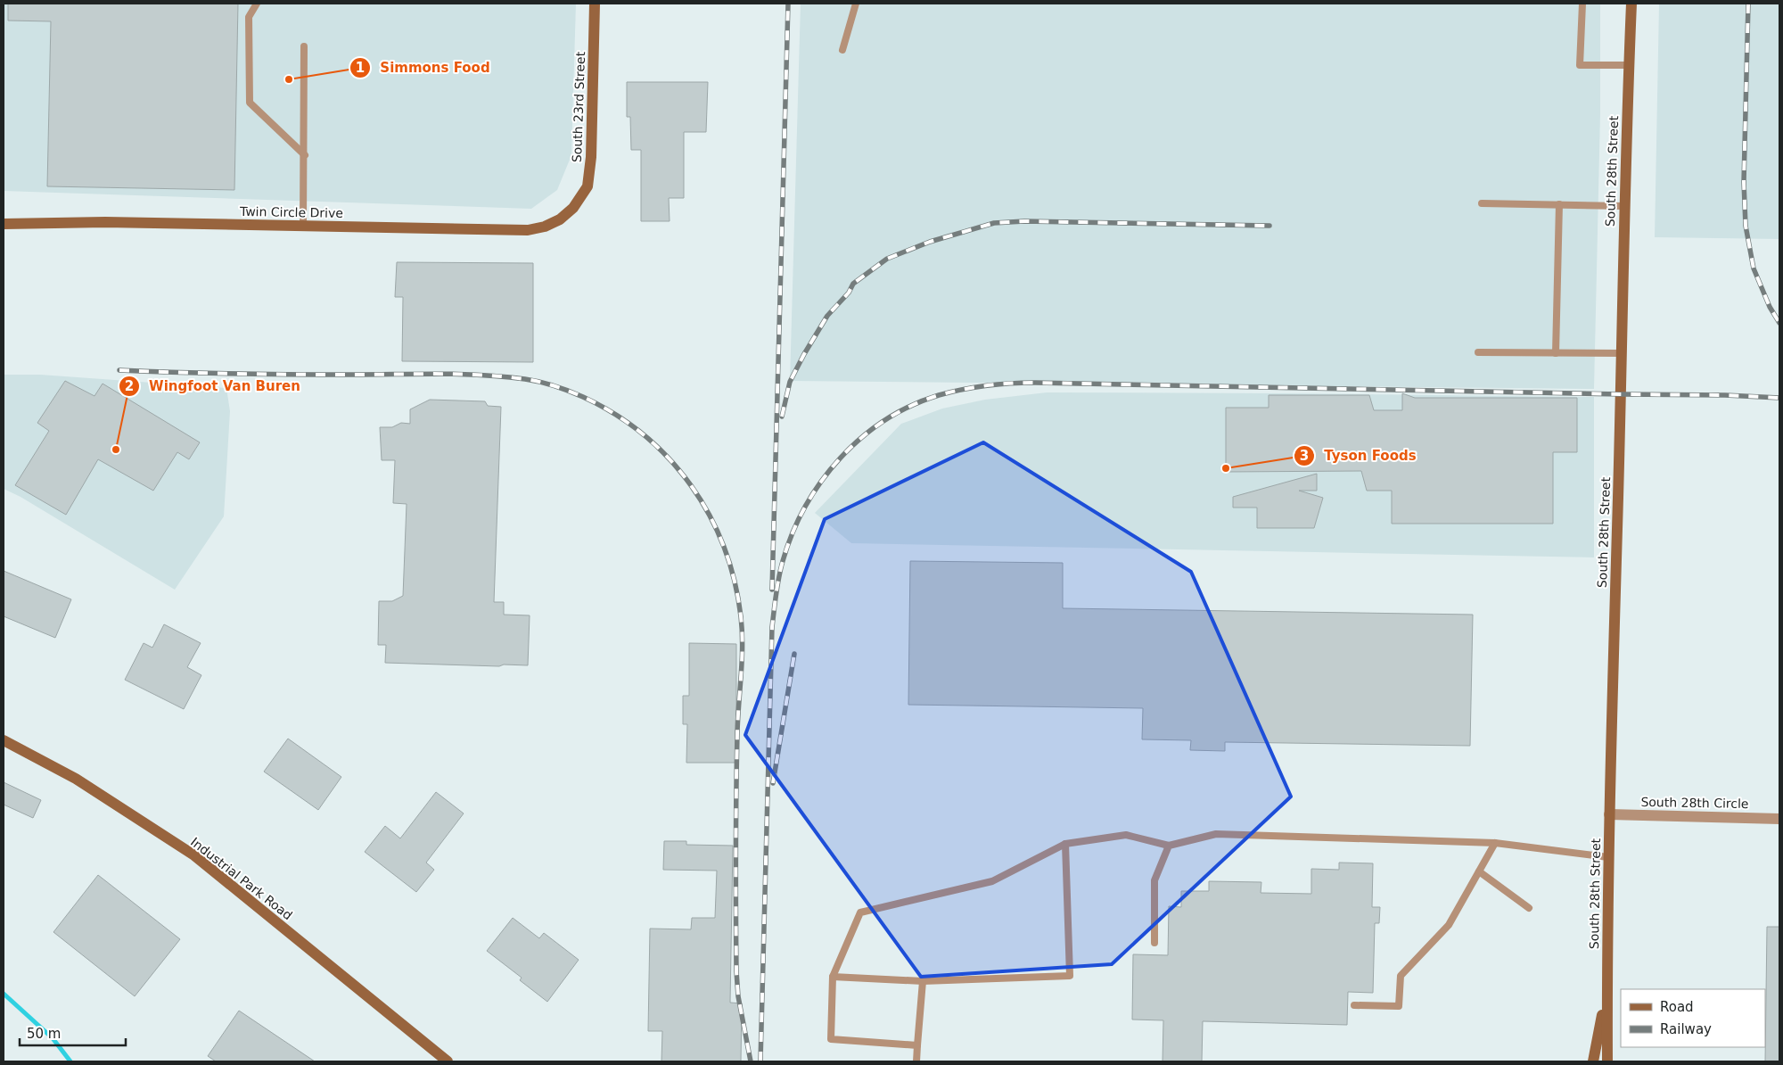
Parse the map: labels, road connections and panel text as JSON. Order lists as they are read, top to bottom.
{
  "streets": {
    "street": [
      "South 23rd Street",
      "South 28th Street",
      "Twin Circle Drive",
      "South 28th Circle",
      "Industrial Park Road"
    ]
  },
  "crossings": [
    ["South 23rd Street", "Twin Circle Drive"],
    ["South 28th Street", "South 28th Circle"]
  ],
  "places": ["Simmons Food", "Wingfoot Van Buren", "Tyson Foods"],
  "legend": ["Road", "Railway"],
  "scale_bar": "50 m"
}
